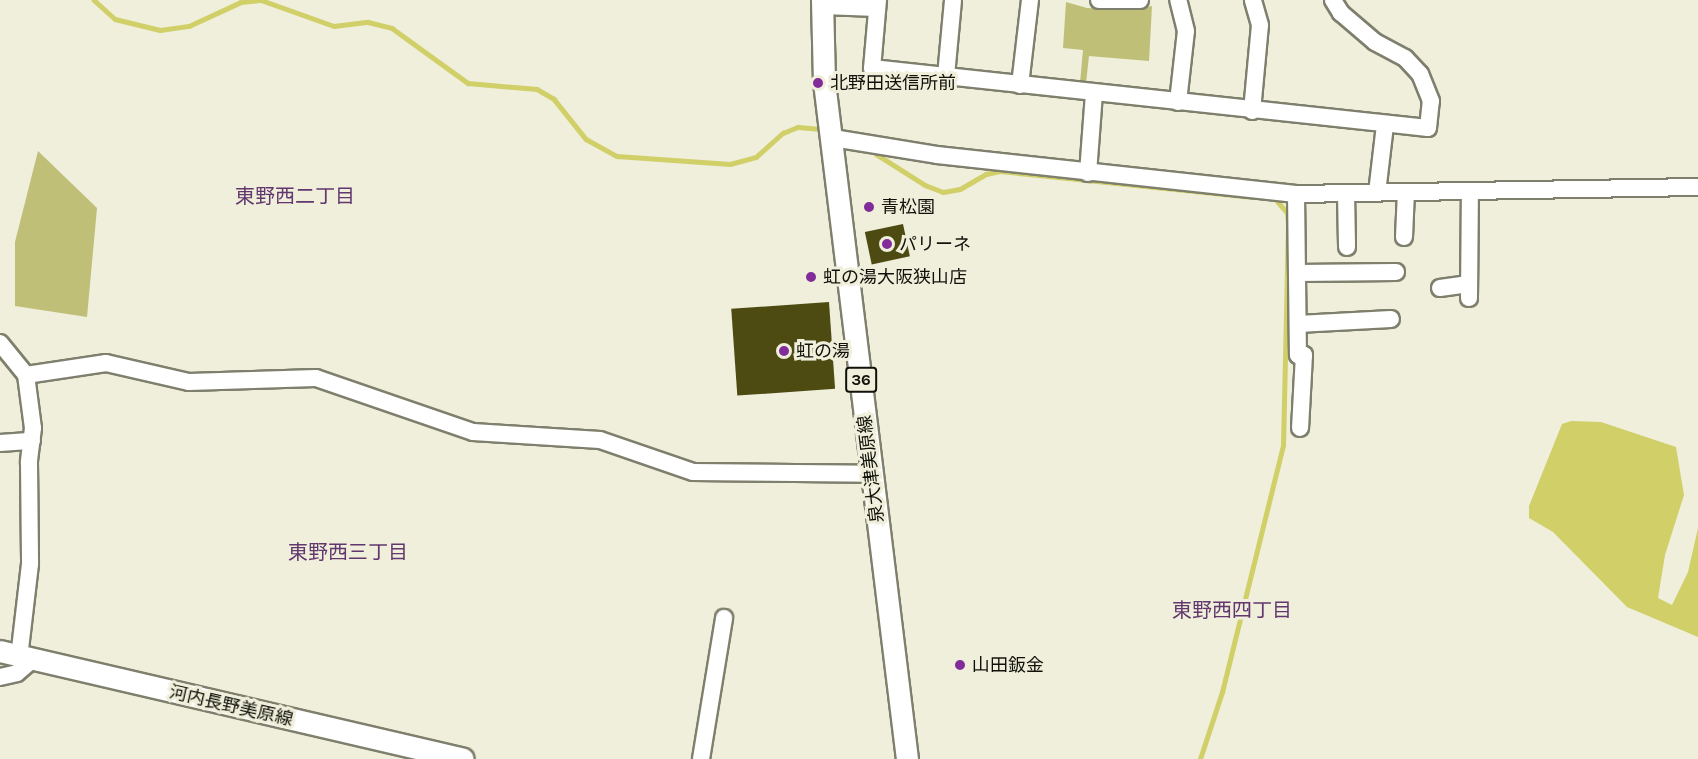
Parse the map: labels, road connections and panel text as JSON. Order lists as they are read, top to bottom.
{
  "streets": {
    "main road": ["36", "泉大津美原線", "河内長野美原線"]
  },
  "districts": ["東野西二丁目", "東野西三丁目", "東野西四丁目"],
  "places": [
    "北野田送信所前",
    "青松園",
    "パリーネ",
    "虹の湯大阪狭山店",
    "虹の湯",
    "山田鈑金"
  ]
}
